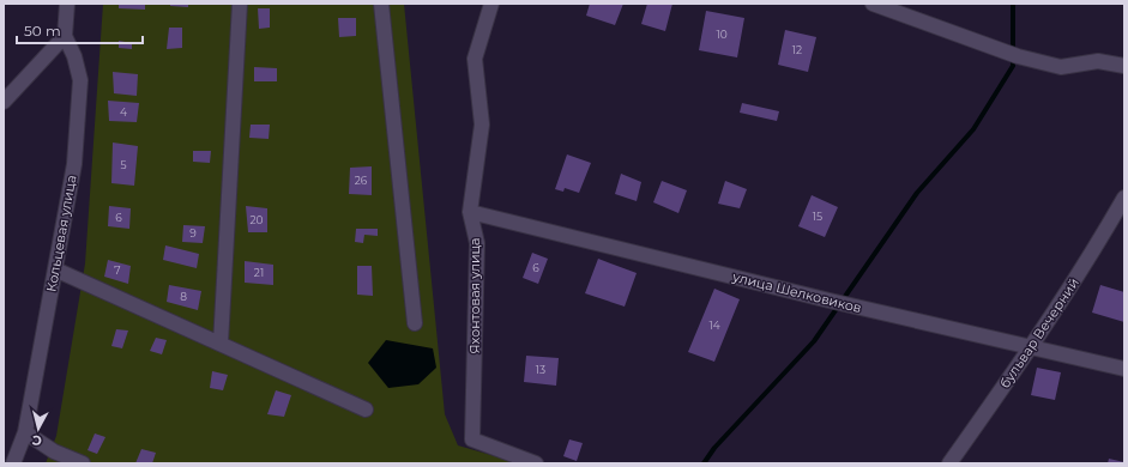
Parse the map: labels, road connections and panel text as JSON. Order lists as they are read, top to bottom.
{
  "streets": {
    "street": [
      "Кольцевая улица",
      "улица Шелковиков",
      "Яхонтовая улица",
      "бульвар Вечерний"
    ]
  },
  "crossings": [
    ["улица Шелковиков", "Яхонтовая улица"],
    ["улица Шелковиков", "бульвар Вечерний"]
  ],
  "house_numbers": [
    "10",
    "12",
    "4",
    "5",
    "26",
    "15",
    "6",
    "20",
    "9",
    "6",
    "7",
    "21",
    "8",
    "14",
    "13"
  ],
  "scale_bar": "50 m",
  "north": "bottom"
}
